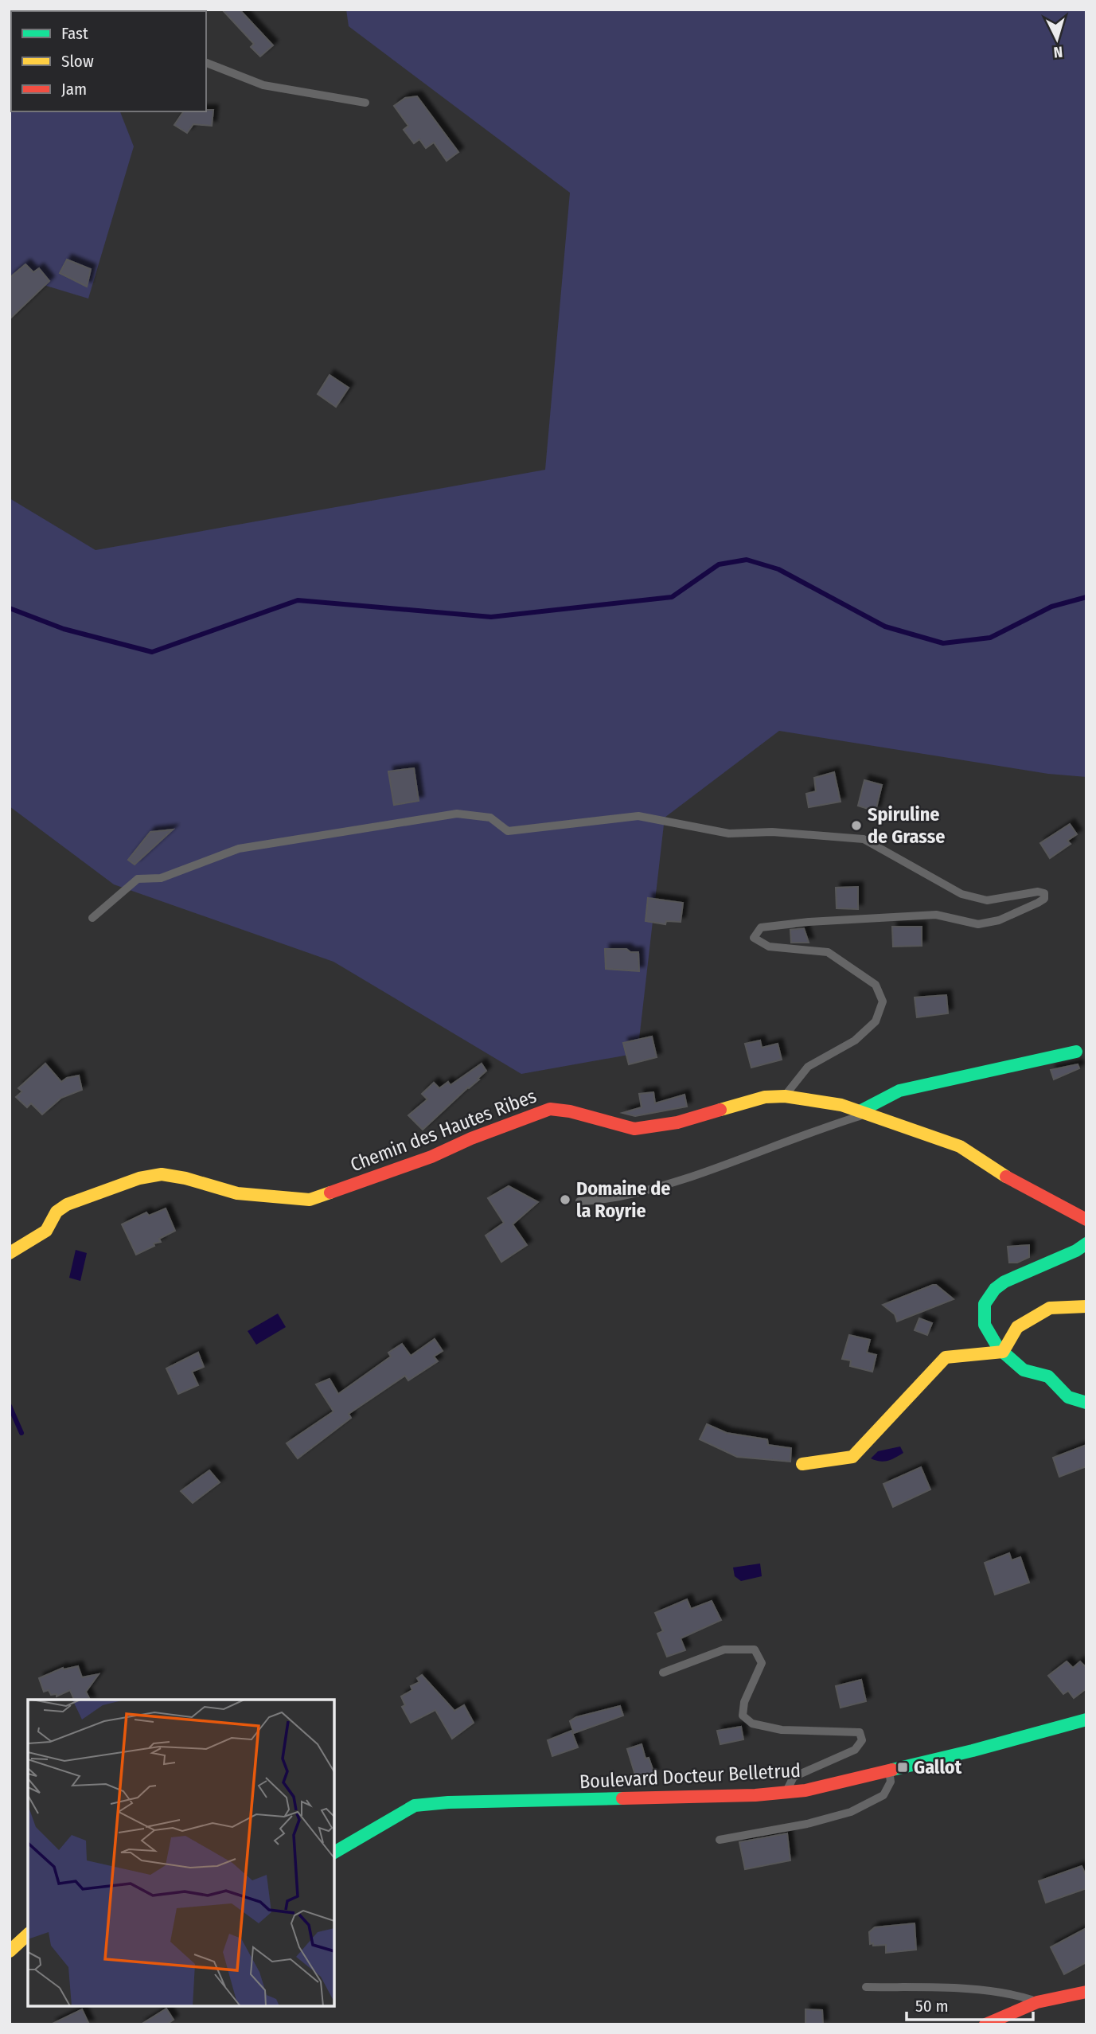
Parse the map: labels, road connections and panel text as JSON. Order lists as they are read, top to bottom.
{
  "streets": {
    "street": ["Chemin des Hautes Ribes", "Boulevard Docteur Belletrud"]
  },
  "places": {
    "other": ["Spiruline de Grasse", "Domaine de la Royrie"],
    "transit": ["Gallot"]
  },
  "legend": ["Fast", "Slow", "Jam"],
  "scale_bar": "50 m",
  "north": "bottom"
}
